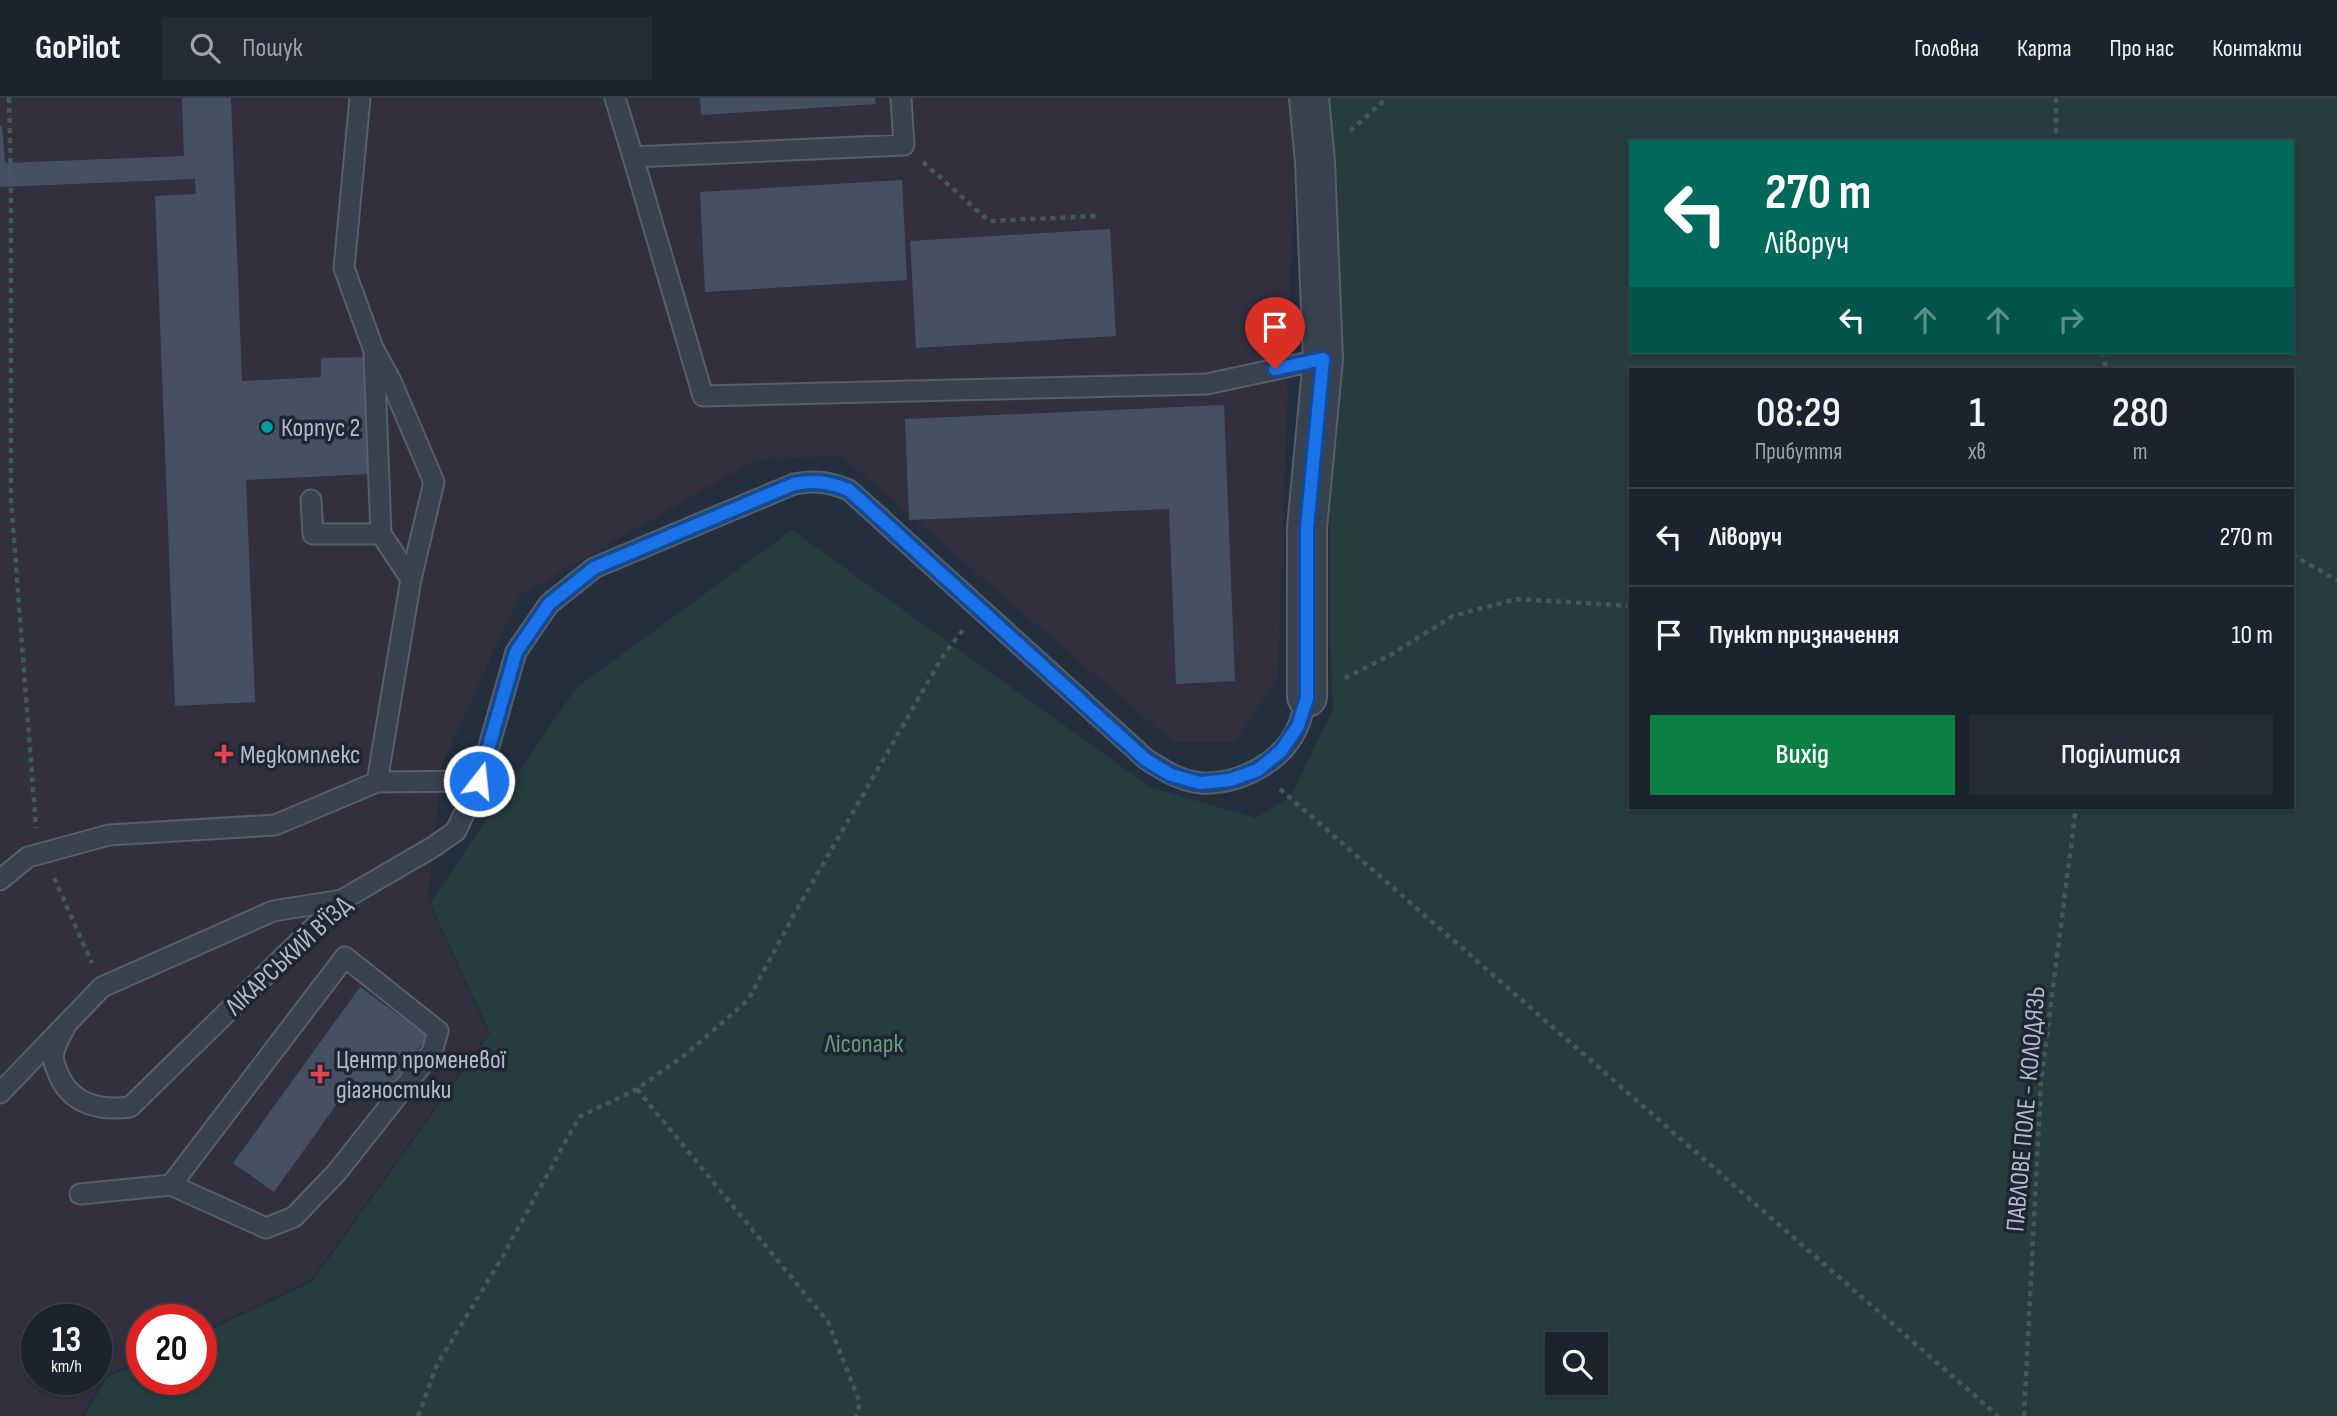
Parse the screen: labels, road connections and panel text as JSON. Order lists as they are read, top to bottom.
{
  "streets": {
    "street": ["ЛІКАРСЬКИЙ В'ЇЗД"],
    "path": ["ПАВЛОВЕ ПОЛЕ - КОЛОДЯЗЬ"]
  },
  "parks": ["Лісопарк"],
  "places": {
    "other": ["Корпус 2"],
    "health": ["Медкомплекс", "Центр променевої діагностики"]
  },
  "page": {
    "header": "GoPilot",
    "search": "Пошук",
    "nav": [
      "Головна",
      "Карта",
      "Про нас",
      "Контакти"
    ],
    "turn": ["270 m", "Ліворуч"],
    "eta": [
      "08:29",
      "Прибуття",
      "1",
      "хв",
      "280",
      "m"
    ],
    "list": [
      {
        "name": "Ліворуч",
        "value": "270 m"
      },
      {
        "name": "Пункт призначення",
        "value": "10 m"
      }
    ],
    "buttons": ["Вихід", "Поділитися"],
    "speed": "13 km/h",
    "limit": "20"
  }
}
